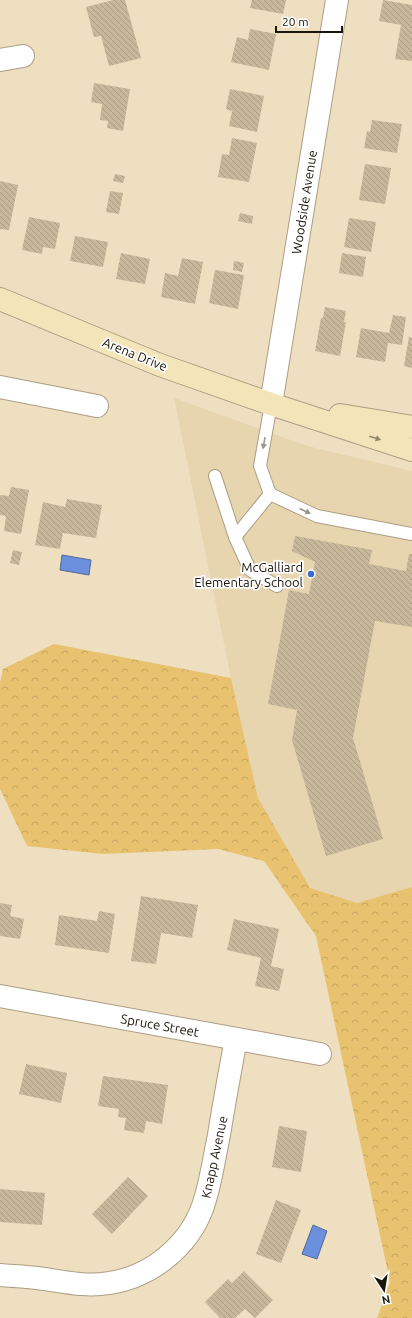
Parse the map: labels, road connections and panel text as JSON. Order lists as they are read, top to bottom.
{
  "streets": {
    "main road": ["Arena Drive"],
    "street": ["Woodside Avenue", "Spruce Street", "Knapp Avenue"]
  },
  "crossings": [
    ["Woodside Avenue", "Arena Drive"],
    ["Spruce Street", "Knapp Avenue"]
  ],
  "places": ["McGalliard Elementary School"],
  "scale_bar": "20 m",
  "north": "bottom"
}
